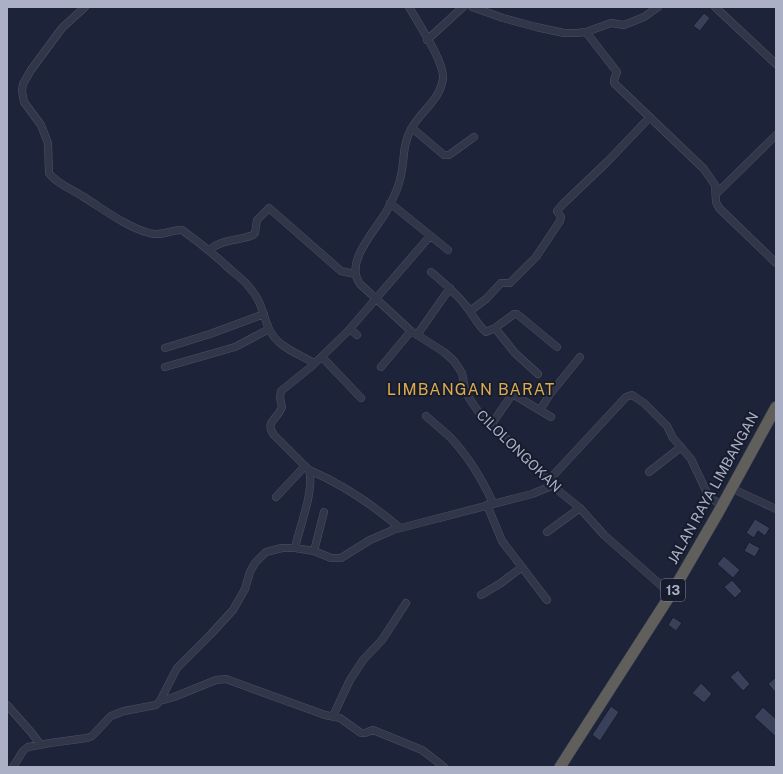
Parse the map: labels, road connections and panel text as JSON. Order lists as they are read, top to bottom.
{
  "streets": {
    "highway": ["JALAN RAYA LIMBANGAN", "13"],
    "street": ["CILOLONGOKAN"]
  },
  "crossings": [
    ["CILOLONGOKAN", "JALAN RAYA LIMBANGAN"]
  ],
  "districts": ["LIMBANGAN BARAT"]
}
